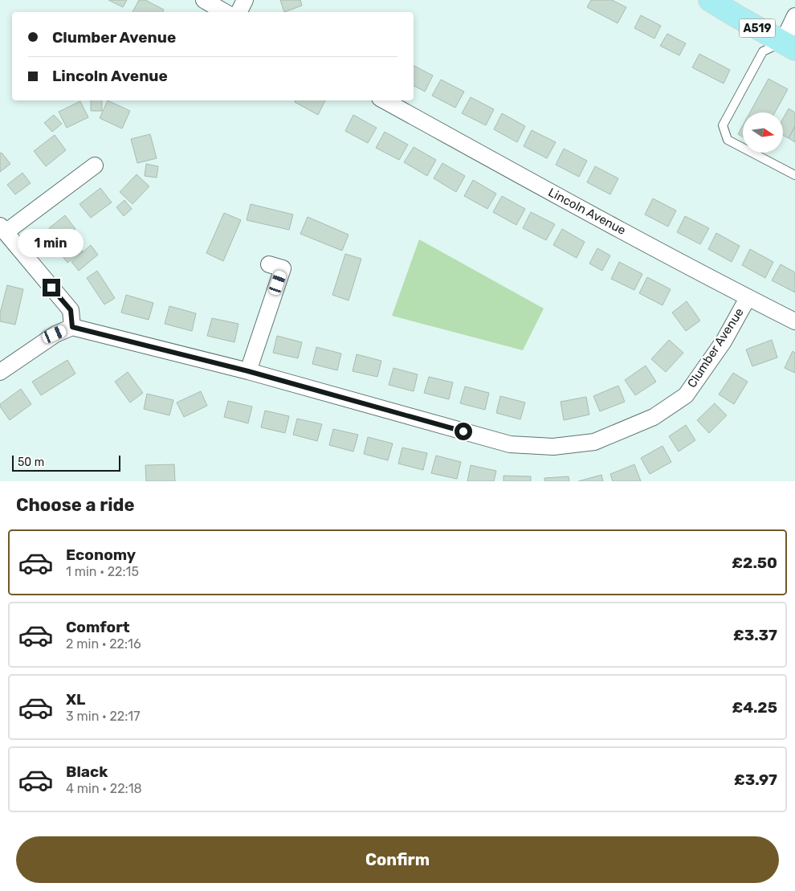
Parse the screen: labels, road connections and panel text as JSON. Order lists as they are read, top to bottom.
{
  "streets": {
    "main road": ["A519"],
    "street": ["Lincoln Avenue", "Clumber Avenue"]
  },
  "crossings": [
    ["Lincoln Avenue", "Clumber Avenue"]
  ],
  "scale_bar": "50 m",
  "north": "right",
  "page": {
    "banner": ["Clumber Avenue", "Lincoln Avenue"],
    "bubble": "1 min",
    "scale": "50 m",
    "heading": "Choose a ride",
    "list": [
      {
        "name": "Economy",
        "note": "1 min · 22:15",
        "value": "£2.50"
      },
      {
        "name": "Comfort",
        "note": "2 min · 22:16",
        "value": "£3.37"
      },
      {
        "name": "XL",
        "note": "3 min · 22:17",
        "value": "£4.25"
      },
      {
        "name": "Black",
        "note": "4 min · 22:18",
        "value": "£3.97"
      }
    ],
    "buttons": "Confirm"
  }
}
